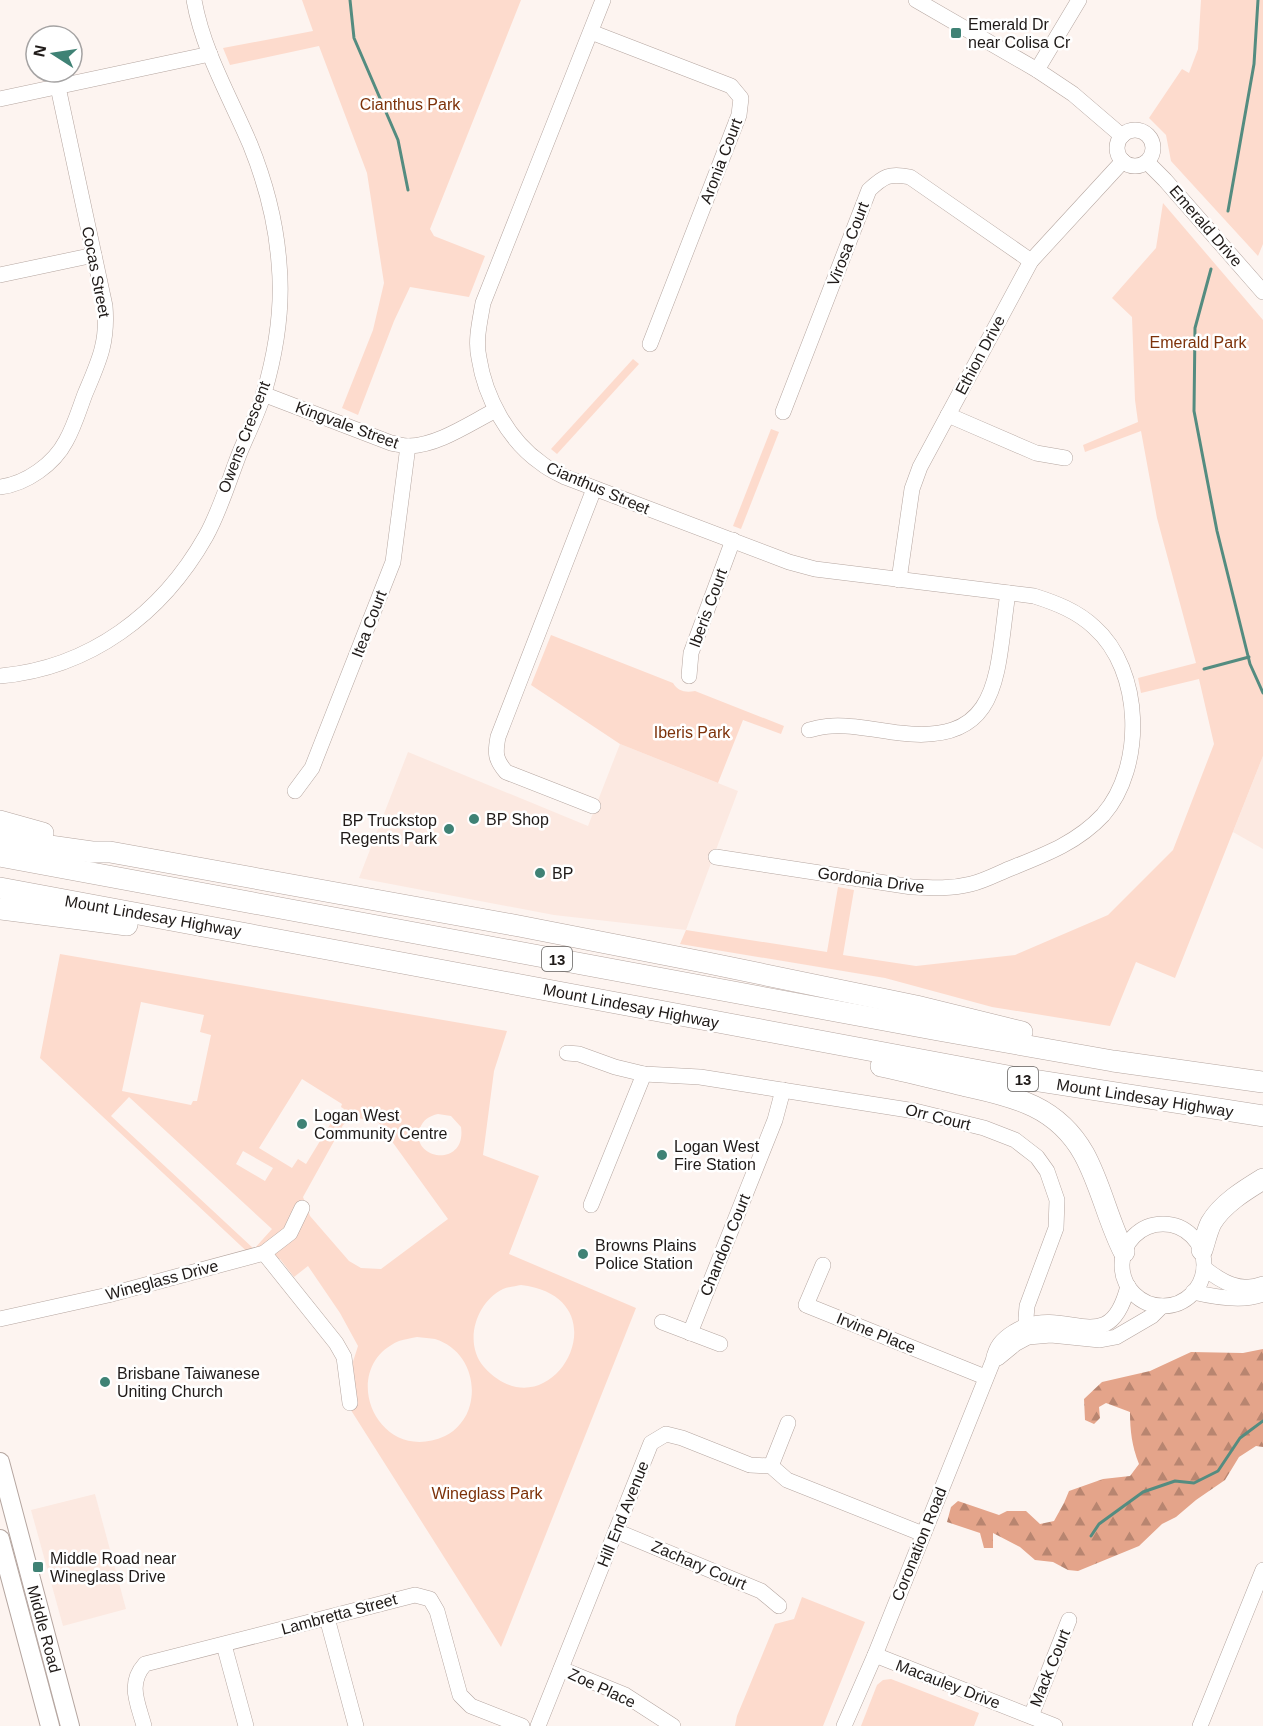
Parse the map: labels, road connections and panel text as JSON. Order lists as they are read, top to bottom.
{
  "streets": {
    "highway": ["Mount Lindesay Highway", "13"],
    "main road": ["Middle Road"],
    "street": [
      "Aronia Court",
      "Emerald Drive",
      "Virosa Court",
      "Cocas Street",
      "Ethion Drive",
      "Kingvale Street",
      "Owens Crescent",
      "Cianthus Street",
      "Iberis Court",
      "Itea Court",
      "Gordonia Drive",
      "Orr Court",
      "Chandon Court",
      "Wineglass Drive",
      "Irvine Place",
      "Hill End Avenue",
      "Coronation Road",
      "Zachary Court",
      "Lambretta Street",
      "Mack Court",
      "Macauley Drive",
      "Zoe Place"
    ]
  },
  "crossings": [
    ["Aronia Court", "Cianthus Street"],
    ["Emerald Drive", "Ethion Drive"],
    ["Virosa Court", "Ethion Drive"],
    ["Ethion Drive", "Cianthus Street"],
    ["Ethion Drive", "Gordonia Drive"],
    ["Kingvale Street", "Owens Crescent"],
    ["Kingvale Street", "Cianthus Street"],
    ["Kingvale Street", "Itea Court"],
    ["Cianthus Street", "Iberis Court"],
    ["Cianthus Street", "Gordonia Drive"],
    ["Orr Court", "Chandon Court"],
    ["Orr Court", "Coronation Road"],
    ["Irvine Place", "Coronation Road"],
    ["Hill End Avenue", "Coronation Road"],
    ["Hill End Avenue", "Zachary Court"],
    ["Hill End Avenue", "Zoe Place"],
    ["Coronation Road", "Macauley Drive"],
    ["Mack Court", "Macauley Drive"]
  ],
  "parks": [
    "Cianthus Park",
    "Emerald Park",
    "Iberis Park",
    "Wineglass Park"
  ],
  "places": {
    "transit": ["Emerald Dr near Colisa Cr", "Middle Road near Wineglass Drive"],
    "other": [
      "BP Shop",
      "BP Truckstop Regents Park",
      "BP",
      "Logan West Community Centre",
      "Logan West Fire Station",
      "Browns Plains Police Station",
      "Brisbane Taiwanese Uniting Church"
    ]
  },
  "north": "left"
}
